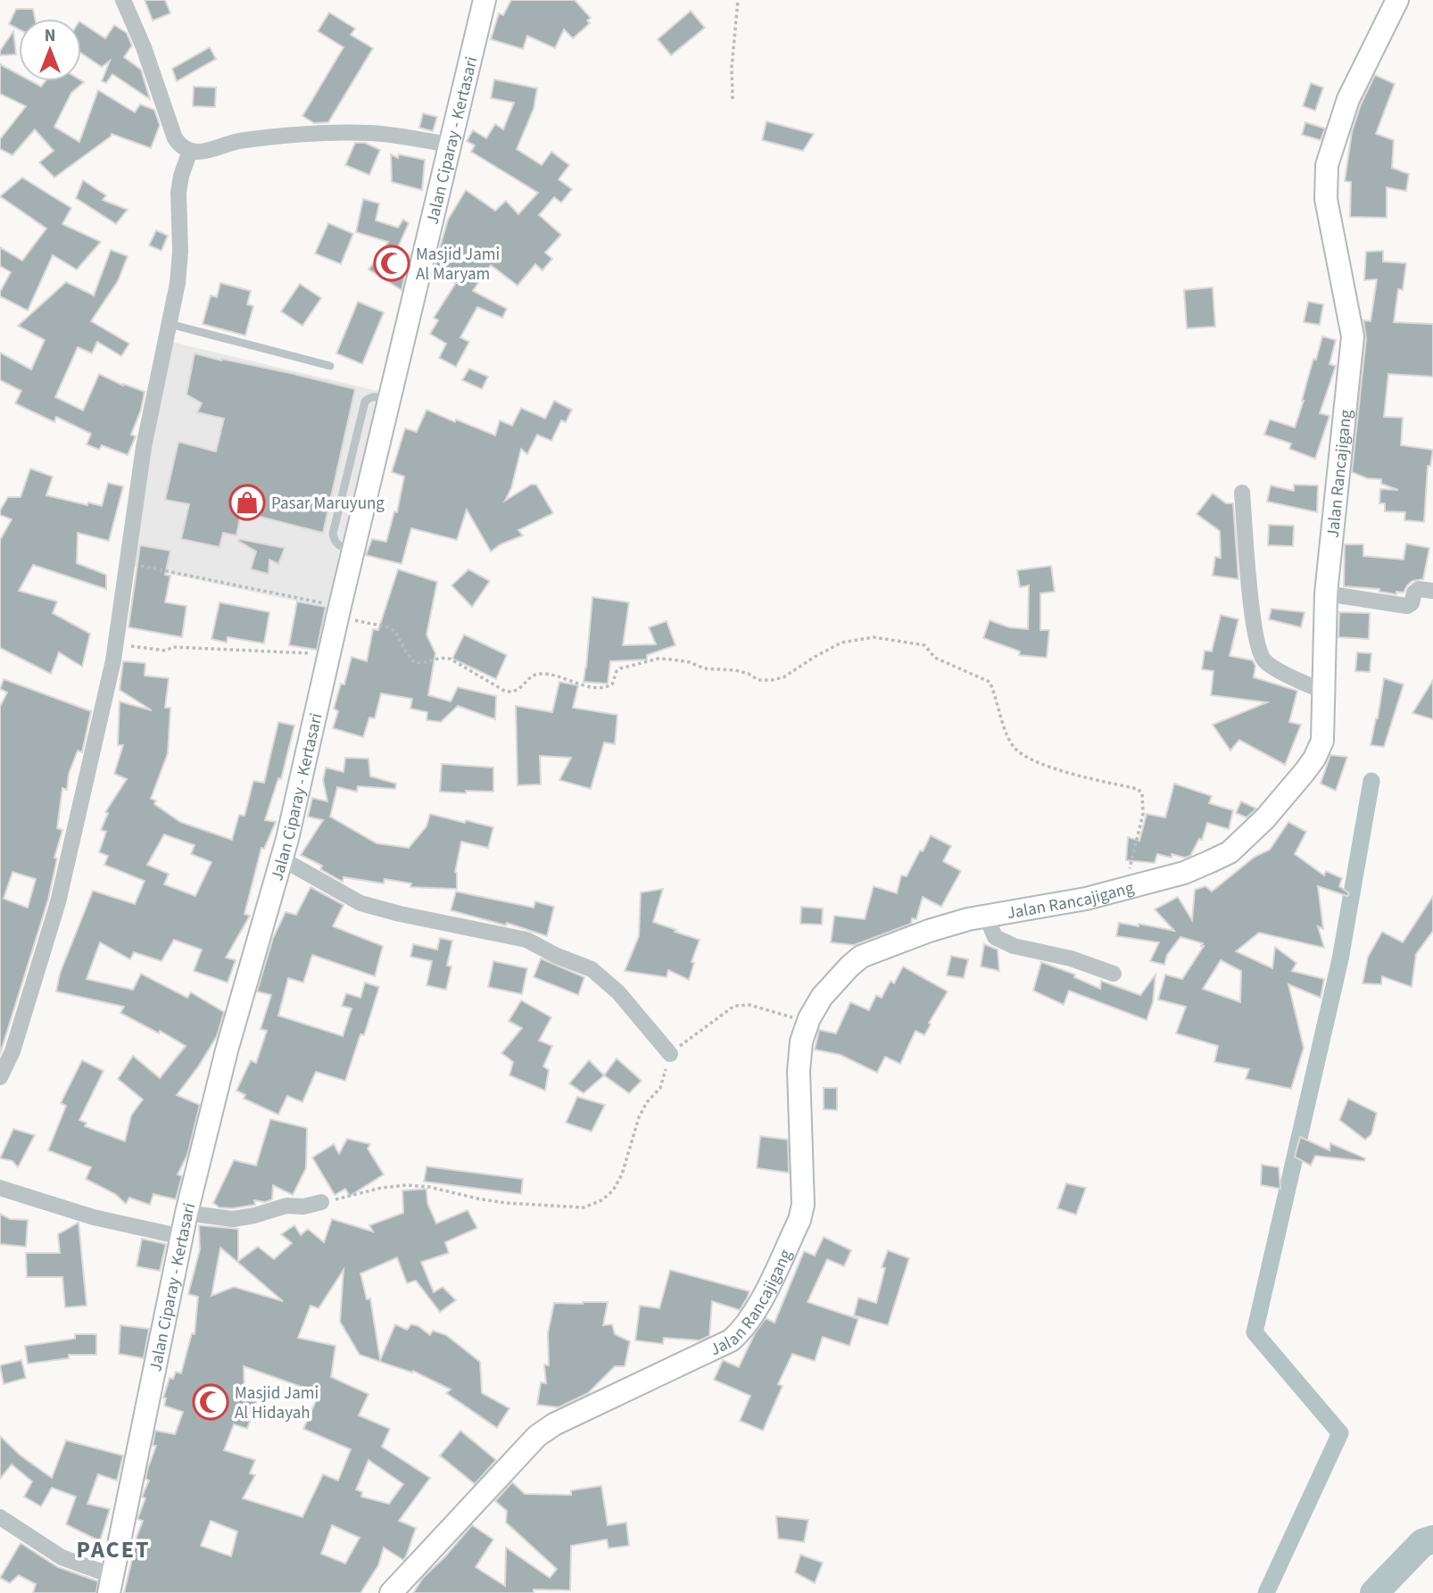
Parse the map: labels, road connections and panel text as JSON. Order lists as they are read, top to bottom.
{
  "streets": {
    "main road": ["Jalan Ciparay - Kertasari", "Jalan Rancajigang"]
  },
  "districts": ["PACET"],
  "places": {
    "mosque": ["Masjid Jami Al Maryam", "Masjid Jami Al Hidayah"],
    "shop": ["Pasar Maruyung"]
  },
  "north": "top"
}
